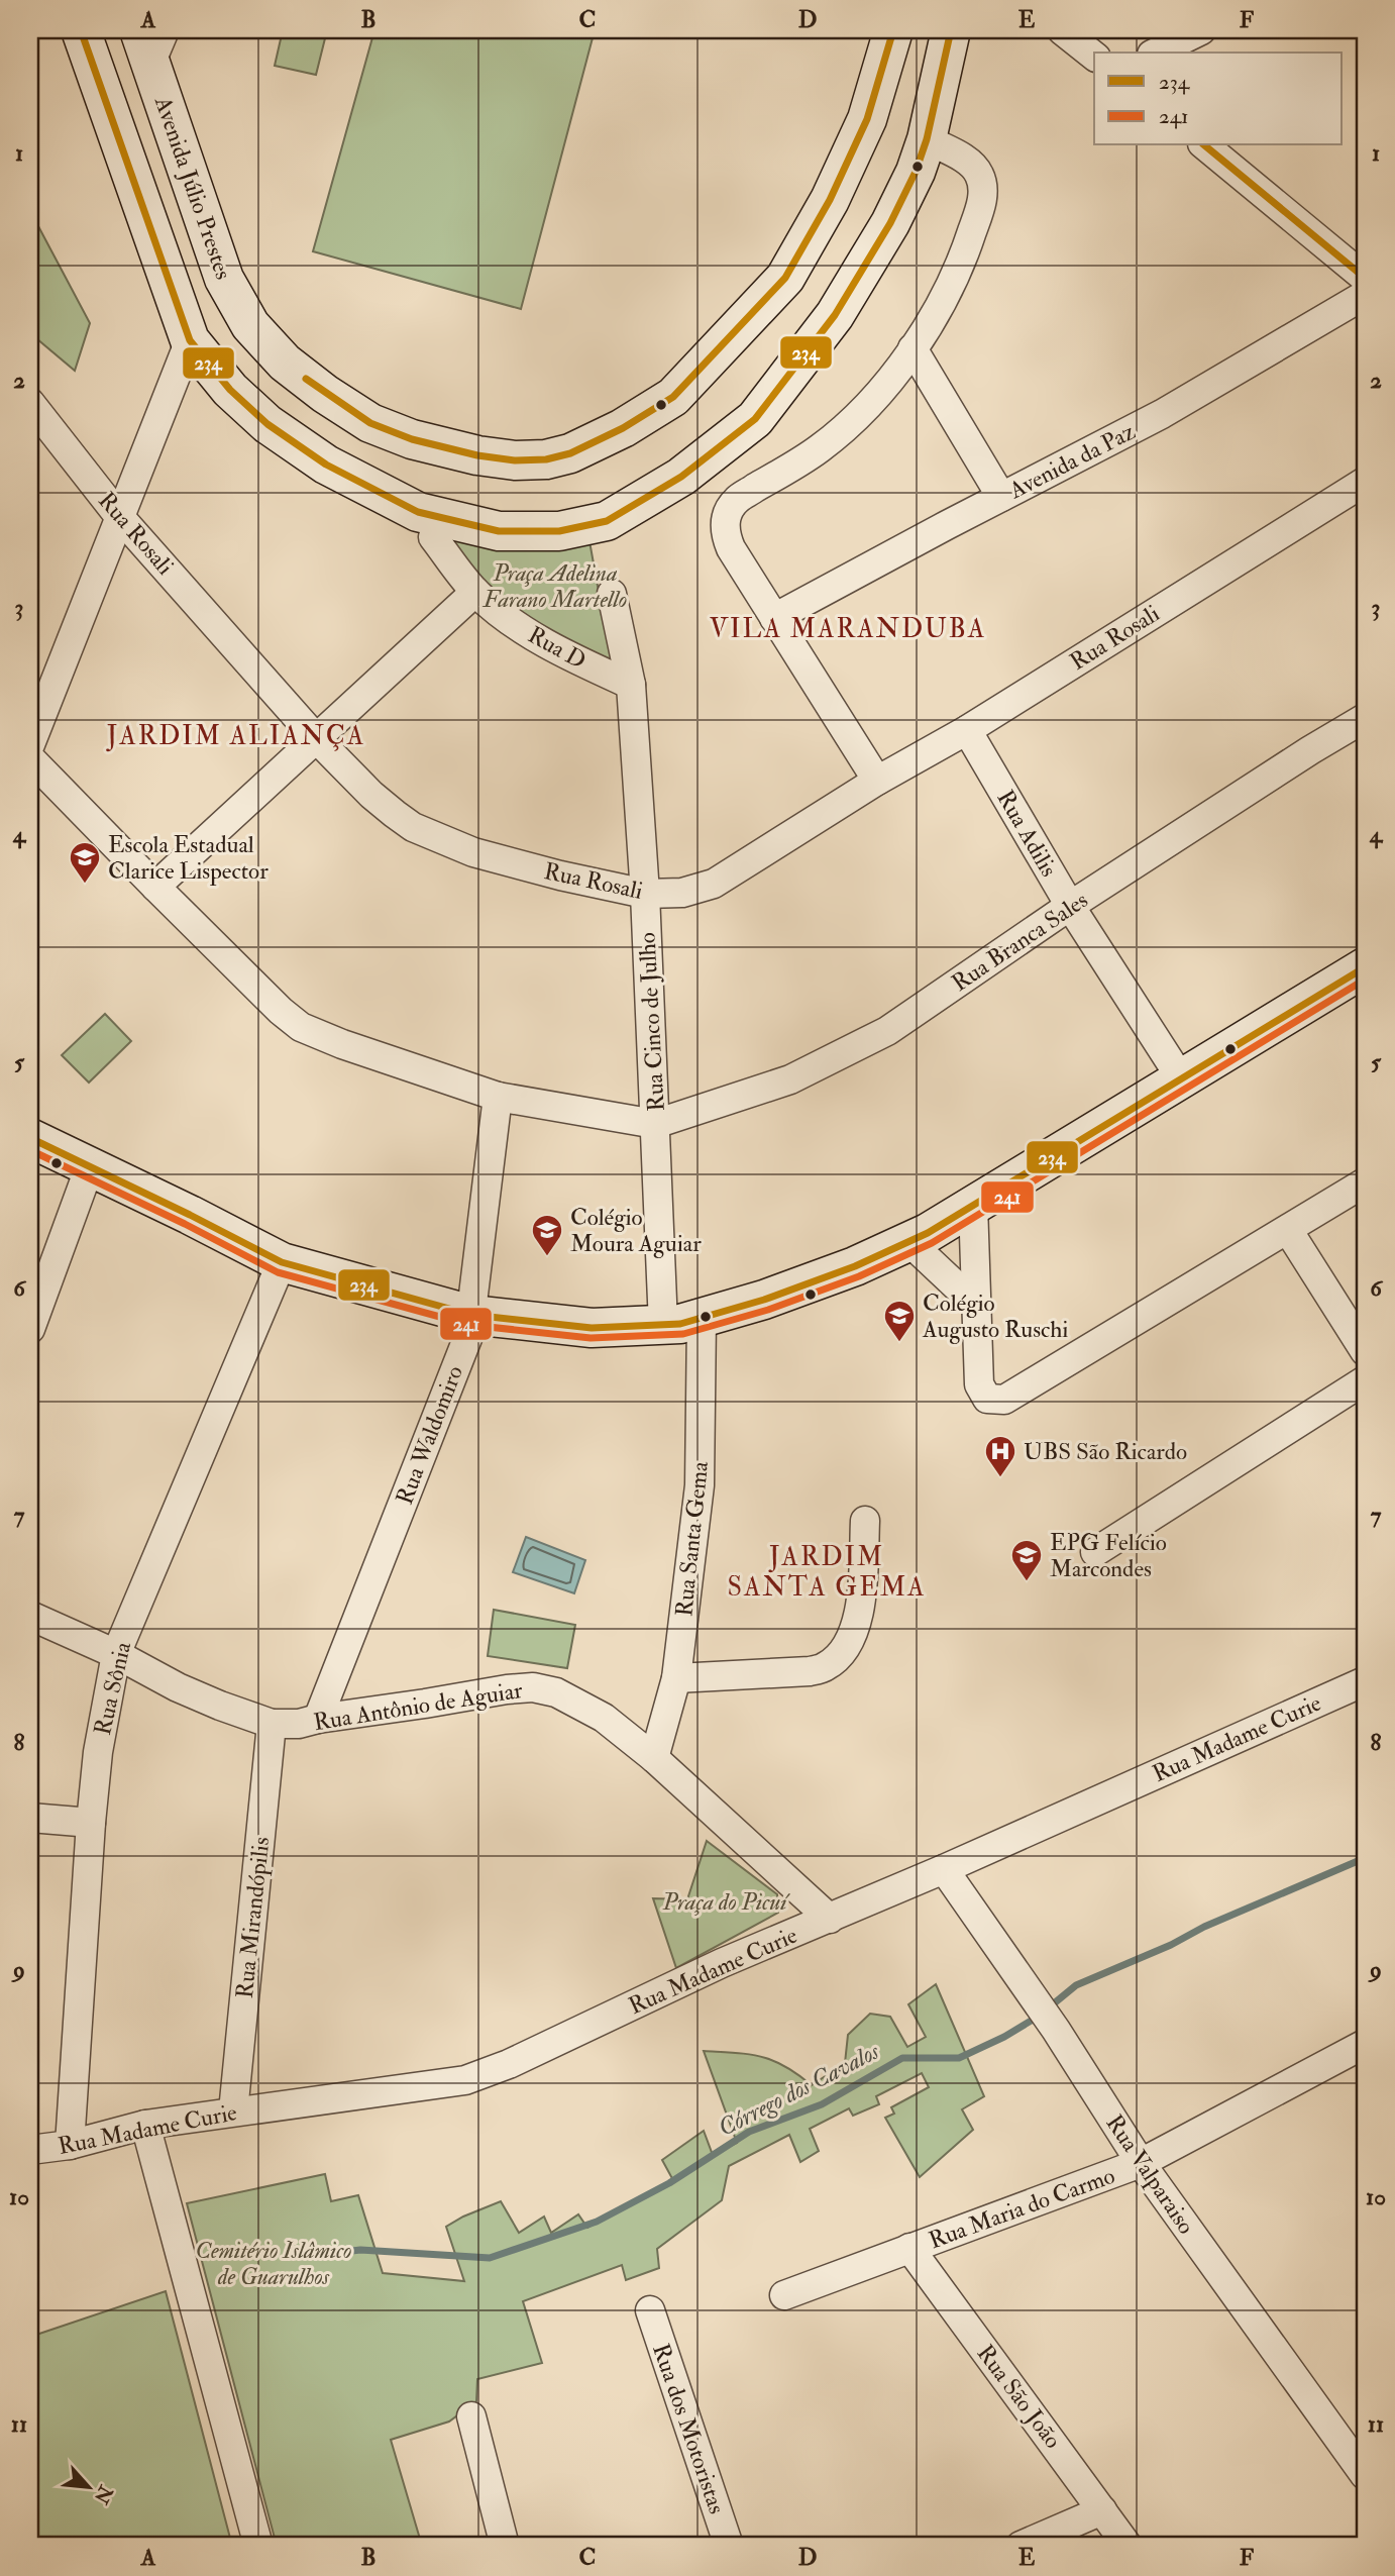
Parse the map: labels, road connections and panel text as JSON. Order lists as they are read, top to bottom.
{
  "streets": {
    "main road": ["Avenida Júlio Prestes"],
    "street": [
      "Avenida da Paz",
      "Rua Rosali",
      "Rua D",
      "Rua Adilis",
      "Rua Branca Sales",
      "Rua Cinco de Julho",
      "Rua Waldomiro",
      "Rua Santa Gema",
      "Rua Sônia",
      "Rua Antônio de Aguiar",
      "Rua Madame Curie",
      "Rua Mirandópilis",
      "Rua Valparaiso",
      "Rua Maria do Carmo",
      "Rua São João",
      "Rua dos Motoristas"
    ]
  },
  "crossings": [
    ["Rua Rosali", "Rua Adilis"],
    ["Rua Rosali", "Rua Cinco de Julho"],
    ["Rua D", "Rua Cinco de Julho"],
    ["Rua Adilis", "Rua Branca Sales"],
    ["Rua Branca Sales", "Rua Cinco de Julho"],
    ["Rua Waldomiro", "Rua Antônio de Aguiar"],
    ["Rua Santa Gema", "Rua Antônio de Aguiar"],
    ["Rua Sônia", "Rua Antônio de Aguiar"],
    ["Rua Sônia", "Rua Madame Curie"],
    ["Rua Antônio de Aguiar", "Rua Madame Curie"],
    ["Rua Antônio de Aguiar", "Rua Mirandópilis"],
    ["Rua Madame Curie", "Rua Mirandópilis"],
    ["Rua Madame Curie", "Rua Valparaiso"],
    ["Rua Valparaiso", "Rua Maria do Carmo"],
    ["Rua Maria do Carmo", "Rua São João"]
  ],
  "districts": ["VILA MARANDUBA", "JARDIM ALIANÇA", "JARDIM SANTA GEMA"],
  "water": ["Córrego dos Cavalos"],
  "parks": ["Praça Adelina Farano Martello", "Praça do Picuí", "Cemitério Islâmico de Guarulhos"],
  "places": {
    "school or university": [
      "Escola Estadual Clarice Lispector",
      "Colégio Moura Aguiar",
      "Colégio Augusto Ruschi",
      "EPG Felício Marcondes"
    ],
    "hospital": ["UBS São Ricardo"]
  },
  "lines": ["transit line 234", "transit line 241"],
  "legend": ["234", "241"],
  "north": "bottom right",
  "grid": {
    "columns": [
      "A",
      "B",
      "C",
      "D",
      "E",
      "F"
    ],
    "rows": [
      "1",
      "2",
      "3",
      "4",
      "5",
      "6",
      "7",
      "8",
      "9",
      "10",
      "11"
    ]
  }
}
